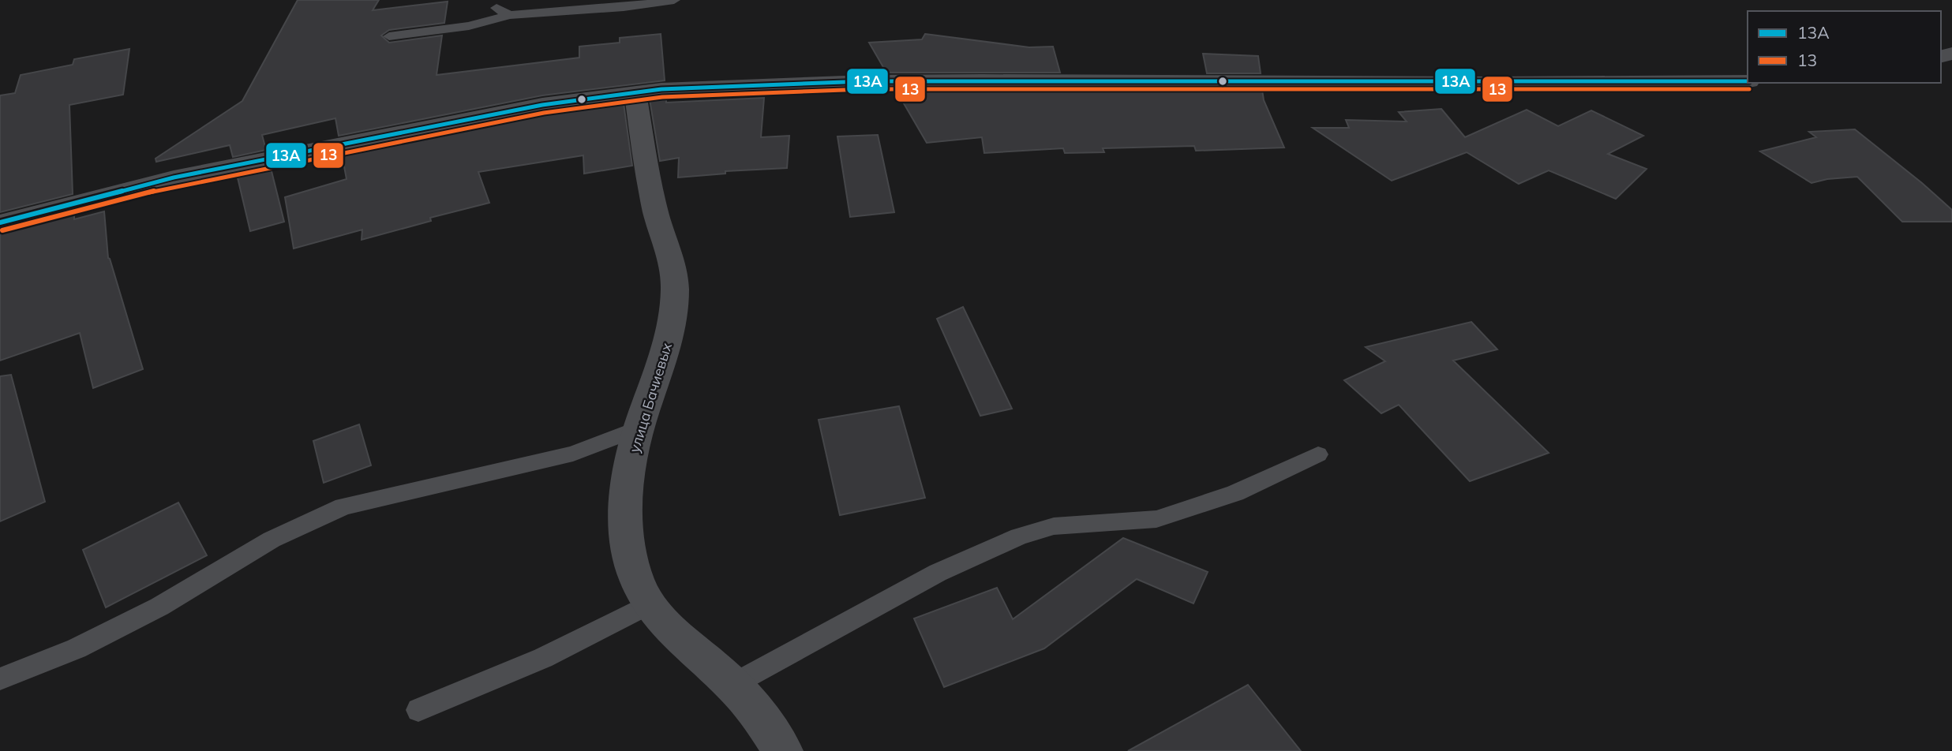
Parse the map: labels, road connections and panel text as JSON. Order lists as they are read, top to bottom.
{
  "streets": {
    "street": ["улица Бачиевых"]
  },
  "lines": ["transit line 13А", "transit line 13"],
  "legend": ["13А", "13"]
}
